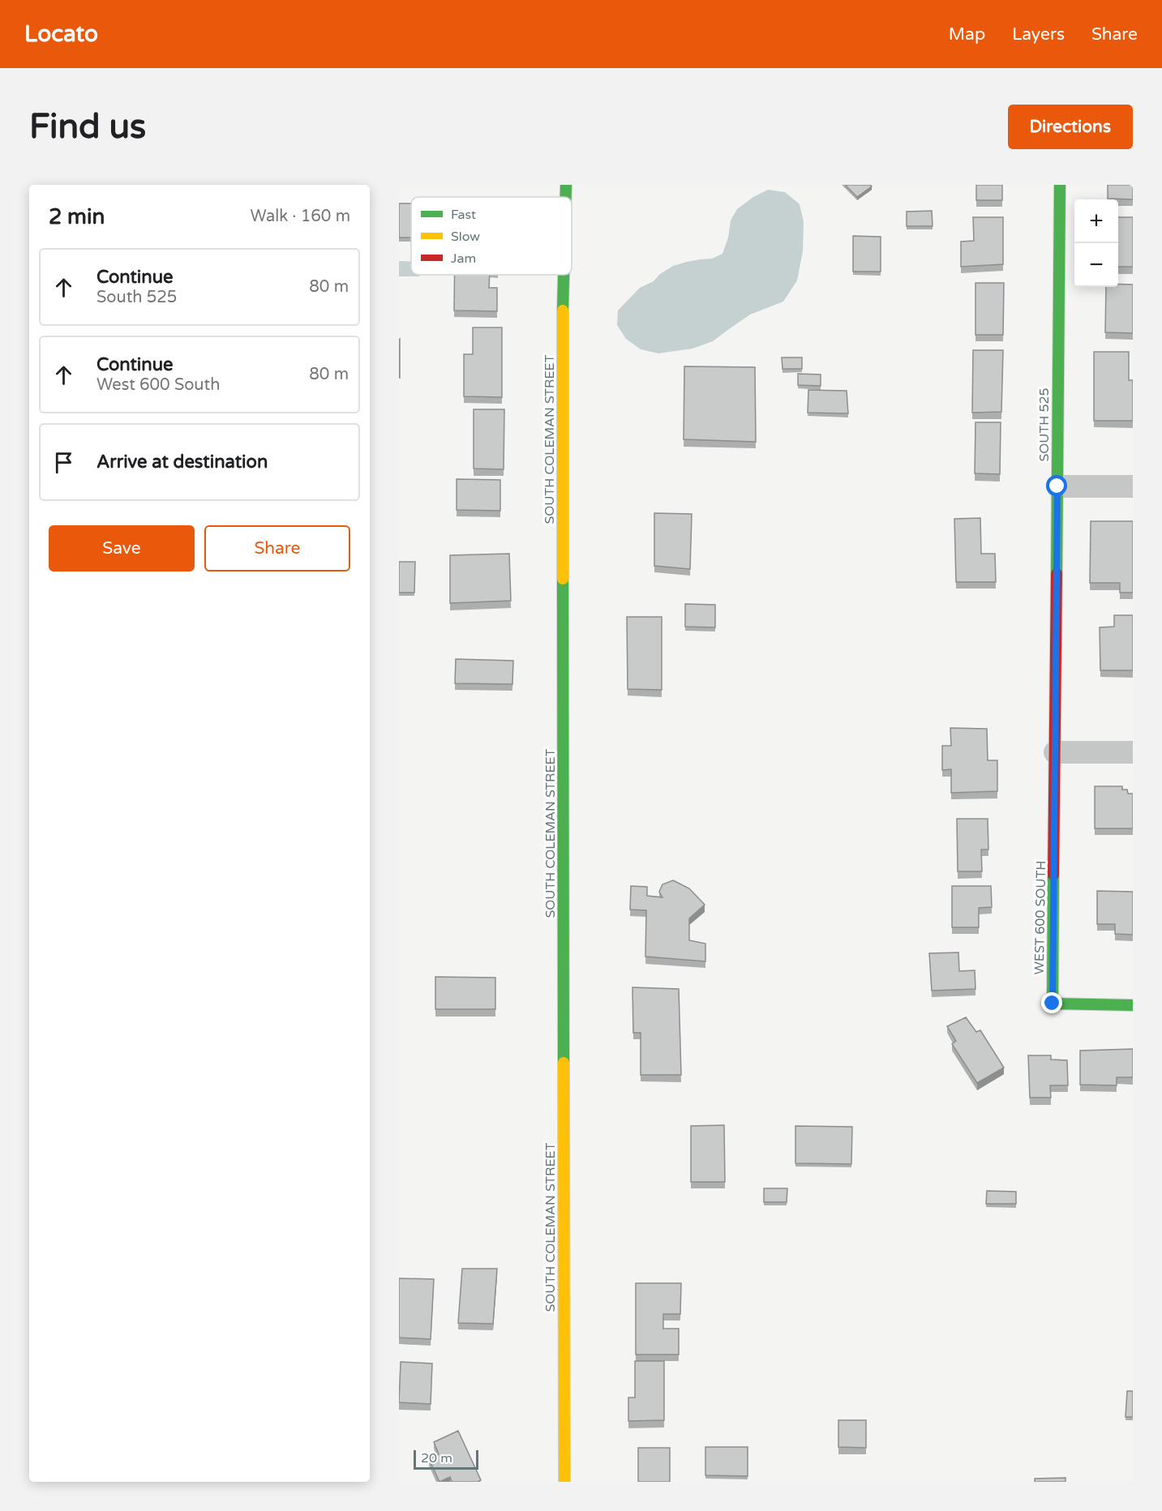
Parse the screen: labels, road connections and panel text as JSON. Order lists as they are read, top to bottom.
{
  "streets": {
    "street": ["SOUTH 525", "SOUTH COLEMAN STREET", "WEST 600 SOUTH"]
  },
  "crossings": [
    ["SOUTH 525", "WEST 600 SOUTH"]
  ],
  "legend": ["Fast", "Slow", "Jam"],
  "scale_bar": "20 m",
  "page": {
    "header": "Locato",
    "nav": ["Map", "Layers", "Share"],
    "buttons": [
      "Directions",
      ["Save", "Share"]
    ],
    "title": "Find us",
    "heading": ["2 min", "Walk · 160 m"],
    "map_buttons": ["+", "−"],
    "list": [
      ["Continue", "South 525", "80 m"],
      ["Continue", "West 600 South", "80 m"],
      "Arrive at destination"
    ],
    "scale": "20 m"
  }
}
